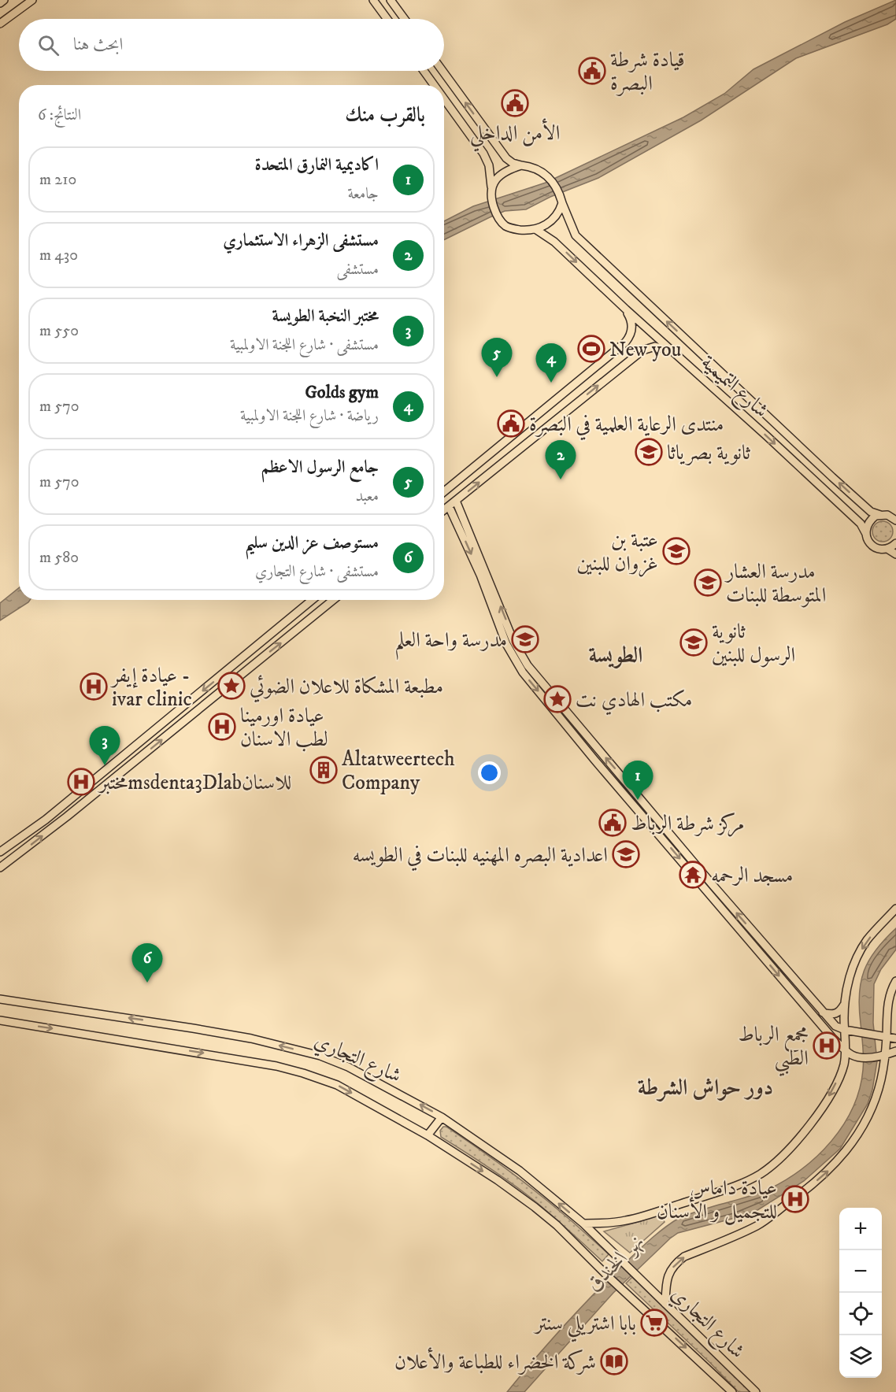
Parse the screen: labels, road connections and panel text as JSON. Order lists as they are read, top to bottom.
{
  "streets": {
    "main road": ["شارع التميمية", "شارع التجاري"]
  },
  "districts": ["الطويسة", "دور حواش الشرطة"],
  "water": ["نهر الخندق"],
  "places": {
    "public building": [
      "قيادة شرطة البصرة",
      "الأمن الداخلي",
      "منتدى الرعاية العلمية في البصرة",
      "مركز شرطة الرباط"
    ],
    "sports": ["New you"],
    "school or university": [
      "ثانوية بصرياثا",
      "عتبة بن غزوان للبنين",
      "مدرسة العشار المتوسطة للبنات",
      "مدرسة واحة العلم",
      "ثانوية الرسول للبنين",
      "اعدادية البصره المهنيه للبنات في الطويسه"
    ],
    "place": ["مطبعة المشكاة للاعلان الضوئي", "مكتب الهادي نت"],
    "hospital": [
      "عيادة إيفر - ivar clinic",
      "عيادة اورمينا لطب الاسنان",
      "مختبرmsdenta3Dlabللاسنان",
      "مجمع الرباط الطبي",
      "عيادة داماس للتجميل و الأسنان"
    ],
    "building": ["Altatweertech Company"],
    "temple": ["مسجد الرحمه"],
    "supermarket": ["بابا اشتريلي سنتر"],
    "library": ["شركة الخضراء للطباعة والأعلان"]
  },
  "page": {
    "search": "ابحث هنا",
    "heading": ["بالقرب منك", "النتائج: 6"],
    "list": [
      {
        "mark": "1",
        "name": "اكاديمية النمارق المتحدة",
        "note": "جامعة",
        "value": "210 m"
      },
      {
        "mark": "2",
        "name": "مستشفى الزهراء الاستثماري",
        "note": "مستشفى",
        "value": "430 m"
      },
      {
        "mark": "3",
        "name": "مختبر النخبة الطويسة",
        "note": "مستشفى · شارع اللجنة الاولمبية",
        "value": "550 m"
      },
      {
        "mark": "4",
        "name": "Golds gym",
        "note": "رياضة · شارع اللجنة الاولمبية",
        "value": "570 m"
      },
      {
        "mark": "5",
        "name": "جامع الرسول الاعظم",
        "note": "معبد",
        "value": "570 m"
      },
      {
        "mark": "6",
        "name": "مستوصف عز الدين سليم",
        "note": "مستشفى · شارع التجاري",
        "value": "580 m"
      }
    ],
    "pins": [
      "5",
      "4",
      "2",
      "3",
      "1",
      "6"
    ],
    "map_buttons": ["+", "−"]
  }
}
